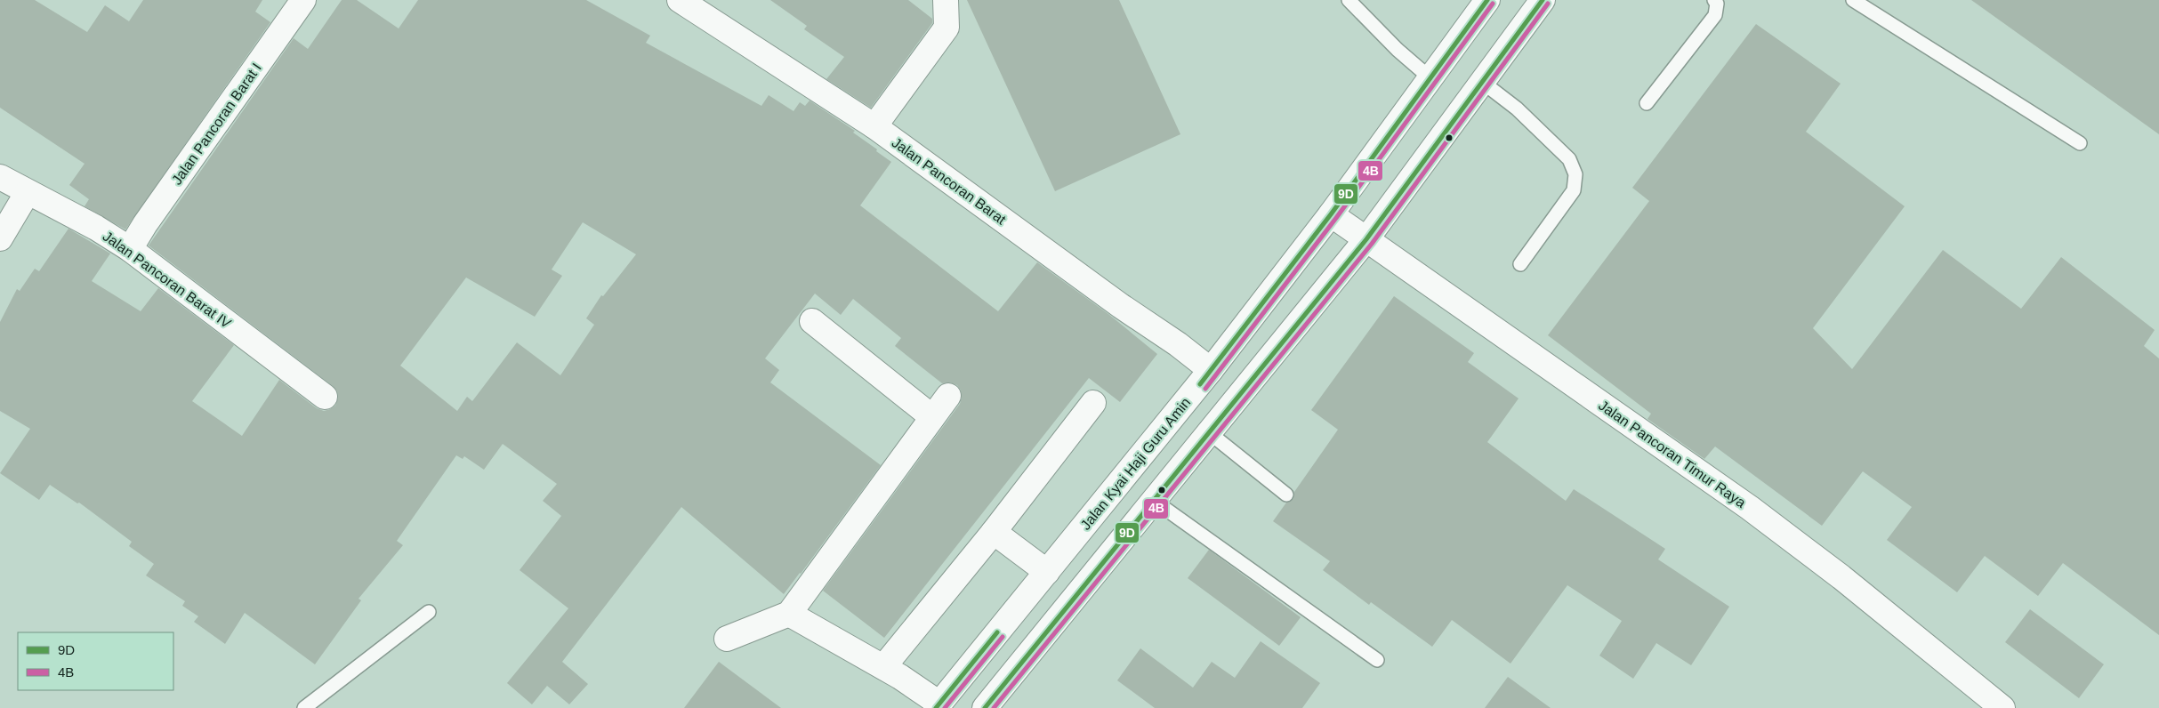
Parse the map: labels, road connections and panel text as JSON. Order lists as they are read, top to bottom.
{
  "streets": {
    "street": [
      "Jalan Pancoran Barat I",
      "Jalan Pancoran Barat",
      "Jalan Pancoran Barat IV",
      "Jalan Pancoran Timur Raya",
      "Jalan Kyai Haji Guru Amin"
    ]
  },
  "crossings": [
    ["Jalan Pancoran Barat I", "Jalan Pancoran Barat IV"],
    ["Jalan Pancoran Barat", "Jalan Kyai Haji Guru Amin"],
    ["Jalan Pancoran Timur Raya", "Jalan Kyai Haji Guru Amin"]
  ],
  "lines": ["transit line 9D", "transit line 4B"],
  "legend": ["9D", "4B"]
}
